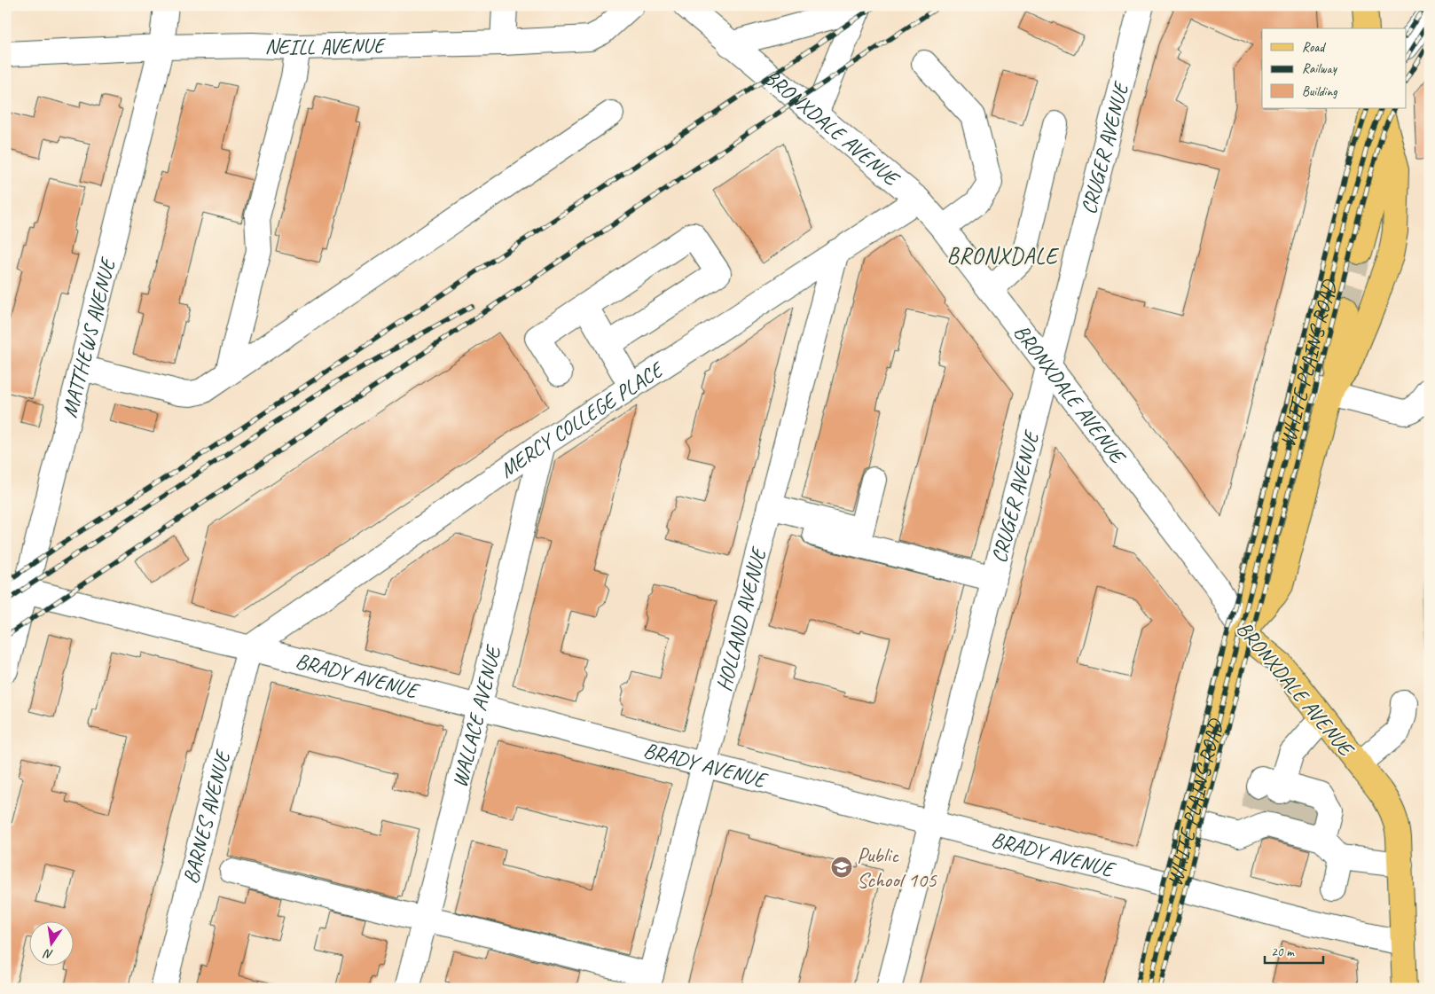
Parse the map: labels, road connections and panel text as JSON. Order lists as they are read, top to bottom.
{
  "streets": {
    "main road": ["BRONXDALE AVENUE", "WHITE PLAINS ROAD"],
    "street": [
      "NEILL AVENUE",
      "CRUGER AVENUE",
      "MATTHEWS AVENUE",
      "MERCY COLLEGE PLACE",
      "HOLLAND AVENUE",
      "BRADY AVENUE",
      "WALLACE AVENUE",
      "BARNES AVENUE"
    ]
  },
  "crossings": [
    ["NEILL AVENUE", "MATTHEWS AVENUE"],
    ["BRONXDALE AVENUE", "CRUGER AVENUE"],
    ["BRONXDALE AVENUE", "WHITE PLAINS ROAD"],
    ["BRONXDALE AVENUE", "MERCY COLLEGE PLACE"],
    ["BRONXDALE AVENUE", "BRADY AVENUE"],
    ["CRUGER AVENUE", "BRADY AVENUE"],
    ["MATTHEWS AVENUE", "BRADY AVENUE"],
    ["WHITE PLAINS ROAD", "BRADY AVENUE"],
    ["MERCY COLLEGE PLACE", "HOLLAND AVENUE"],
    ["MERCY COLLEGE PLACE", "BRADY AVENUE"],
    ["MERCY COLLEGE PLACE", "WALLACE AVENUE"],
    ["MERCY COLLEGE PLACE", "BARNES AVENUE"],
    ["HOLLAND AVENUE", "BRADY AVENUE"],
    ["BRADY AVENUE", "WALLACE AVENUE"],
    ["BRADY AVENUE", "BARNES AVENUE"]
  ],
  "districts": ["BRONXDALE"],
  "places": {
    "school or university": ["Public School 105"]
  },
  "legend": ["Road", "Railway", "Building"],
  "scale_bar": "20 m",
  "north": "bottom"
}
